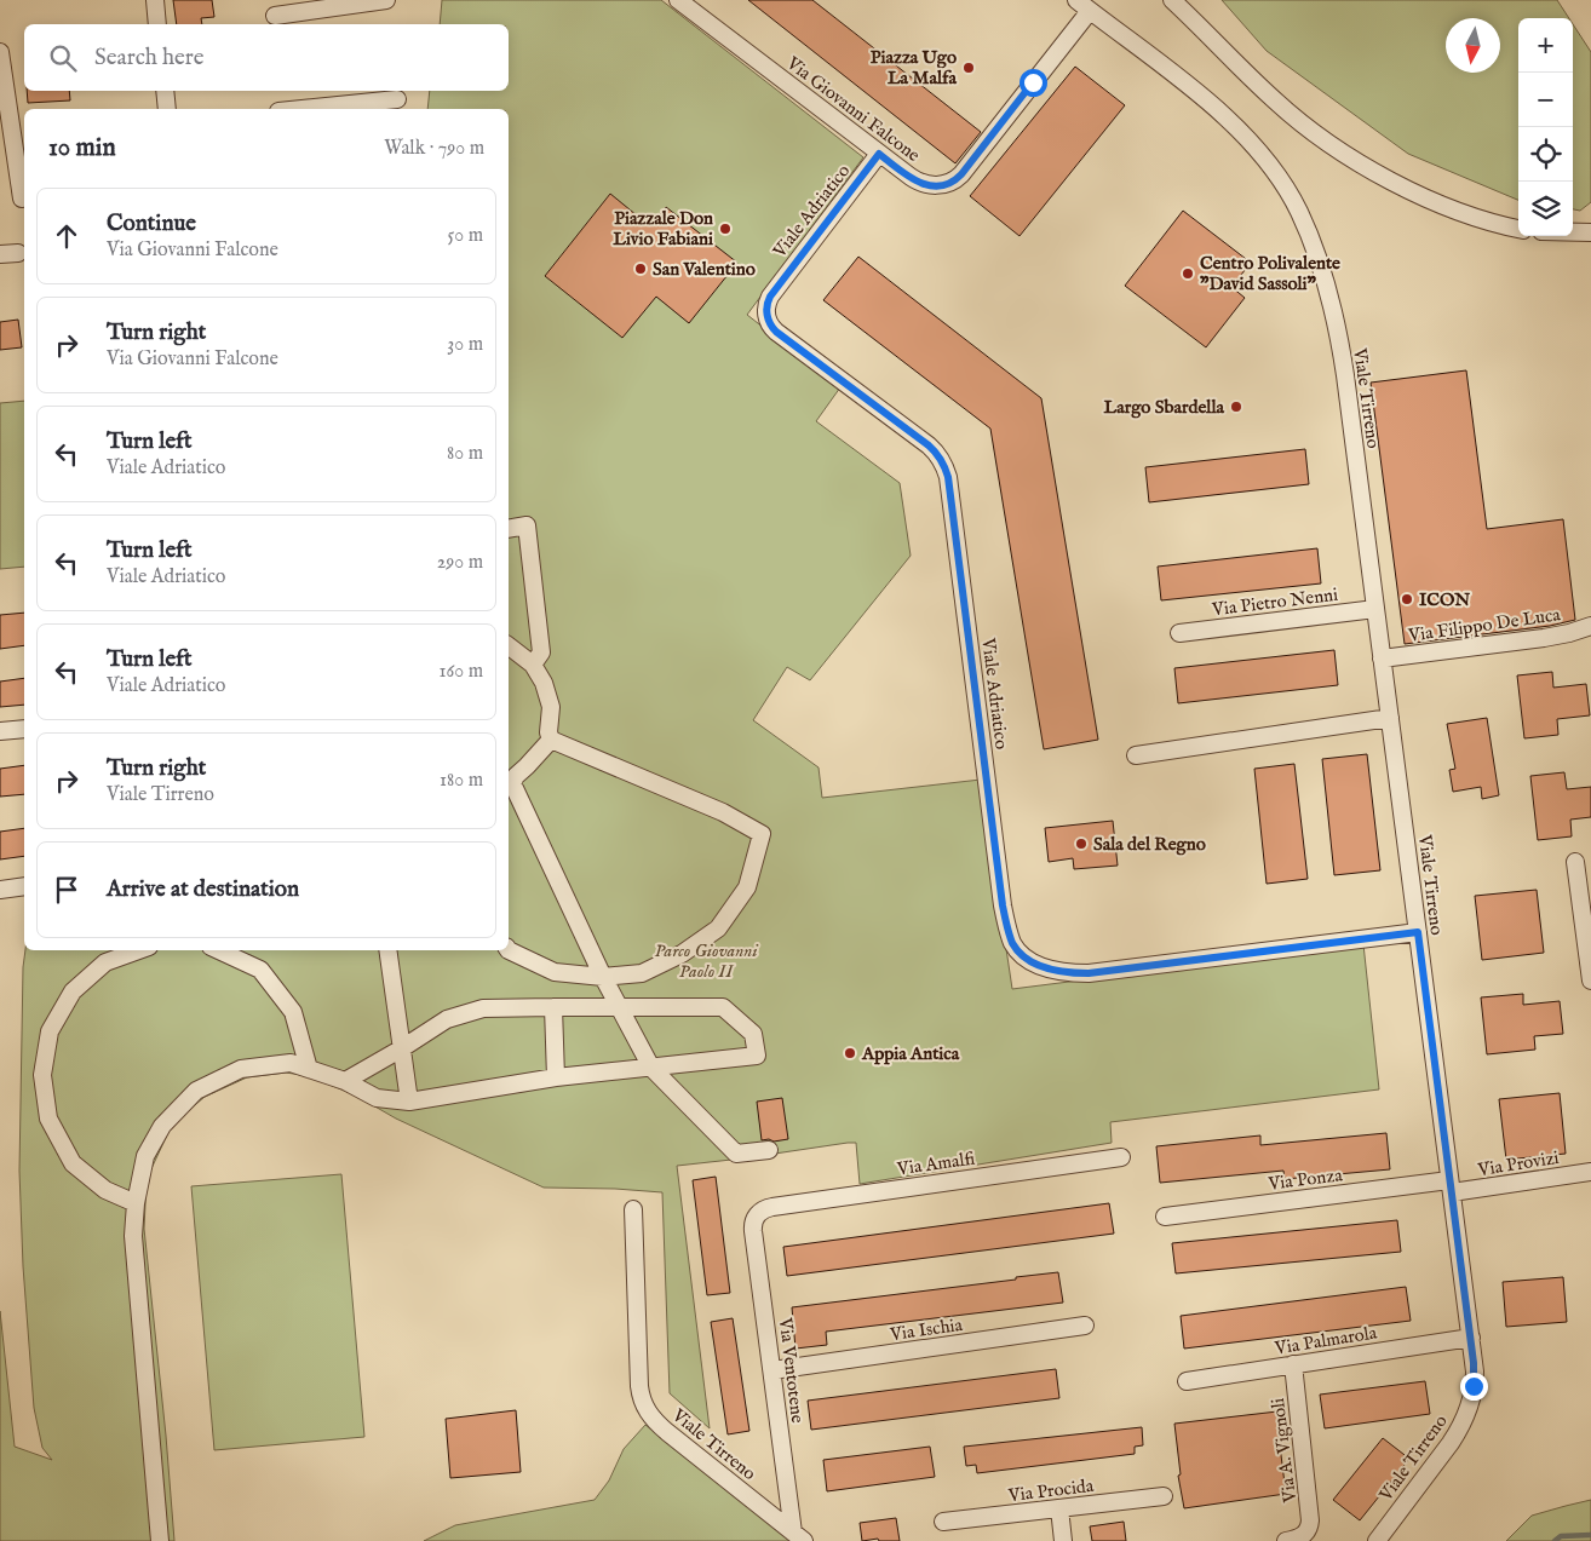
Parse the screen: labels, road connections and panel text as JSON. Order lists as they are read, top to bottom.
{
  "streets": {
    "street": [
      "Via Giovanni Falcone",
      "Viale Adriatico",
      "Viale Tirreno",
      "Via Pietro Nenni",
      "Via Filippo De Luca",
      "Via Amalfi",
      "Via Provizi",
      "Via Ponza",
      "Via Ischia",
      "Via Palmarola",
      "Via Ventotene",
      "Via A. Vignoli",
      "Via Procida"
    ]
  },
  "crossings": [
    ["Via Giovanni Falcone", "Viale Adriatico"],
    ["Via Giovanni Falcone", "Viale Tirreno"],
    ["Viale Adriatico", "Viale Tirreno"],
    ["Viale Tirreno", "Via Pietro Nenni"],
    ["Viale Tirreno", "Via Filippo De Luca"],
    ["Viale Tirreno", "Via Provizi"],
    ["Viale Tirreno", "Via Ponza"],
    ["Viale Tirreno", "Via Palmarola"],
    ["Viale Tirreno", "Via Ventotene"],
    ["Via Amalfi", "Via Ventotene"],
    ["Via Provizi", "Via Ponza"],
    ["Via Ischia", "Via Ventotene"],
    ["Via Palmarola", "Via A. Vignoli"]
  ],
  "parks": ["Parco Giovanni Paolo II"],
  "places": [
    "Piazza Ugo La Malfa",
    "Piazzale Don Livio Fabiani",
    "San Valentino",
    "Centro Polivalente \"David Sassoli\"",
    "Largo Sbardella",
    "ICON",
    "Sala del Regno",
    "Appia Antica"
  ],
  "north": "bottom",
  "page": {
    "map_buttons": ["+", "−"],
    "search": "Search here",
    "heading": ["10 min", "Walk · 790 m"],
    "list": [
      ["Continue", "Via Giovanni Falcone", "50 m"],
      ["Turn right", "Via Giovanni Falcone", "30 m"],
      ["Turn left", "Viale Adriatico", "80 m"],
      ["Turn left", "Viale Adriatico", "290 m"],
      ["Turn left", "Viale Adriatico", "160 m"],
      ["Turn right", "Viale Tirreno", "180 m"],
      "Arrive at destination"
    ]
  }
}
